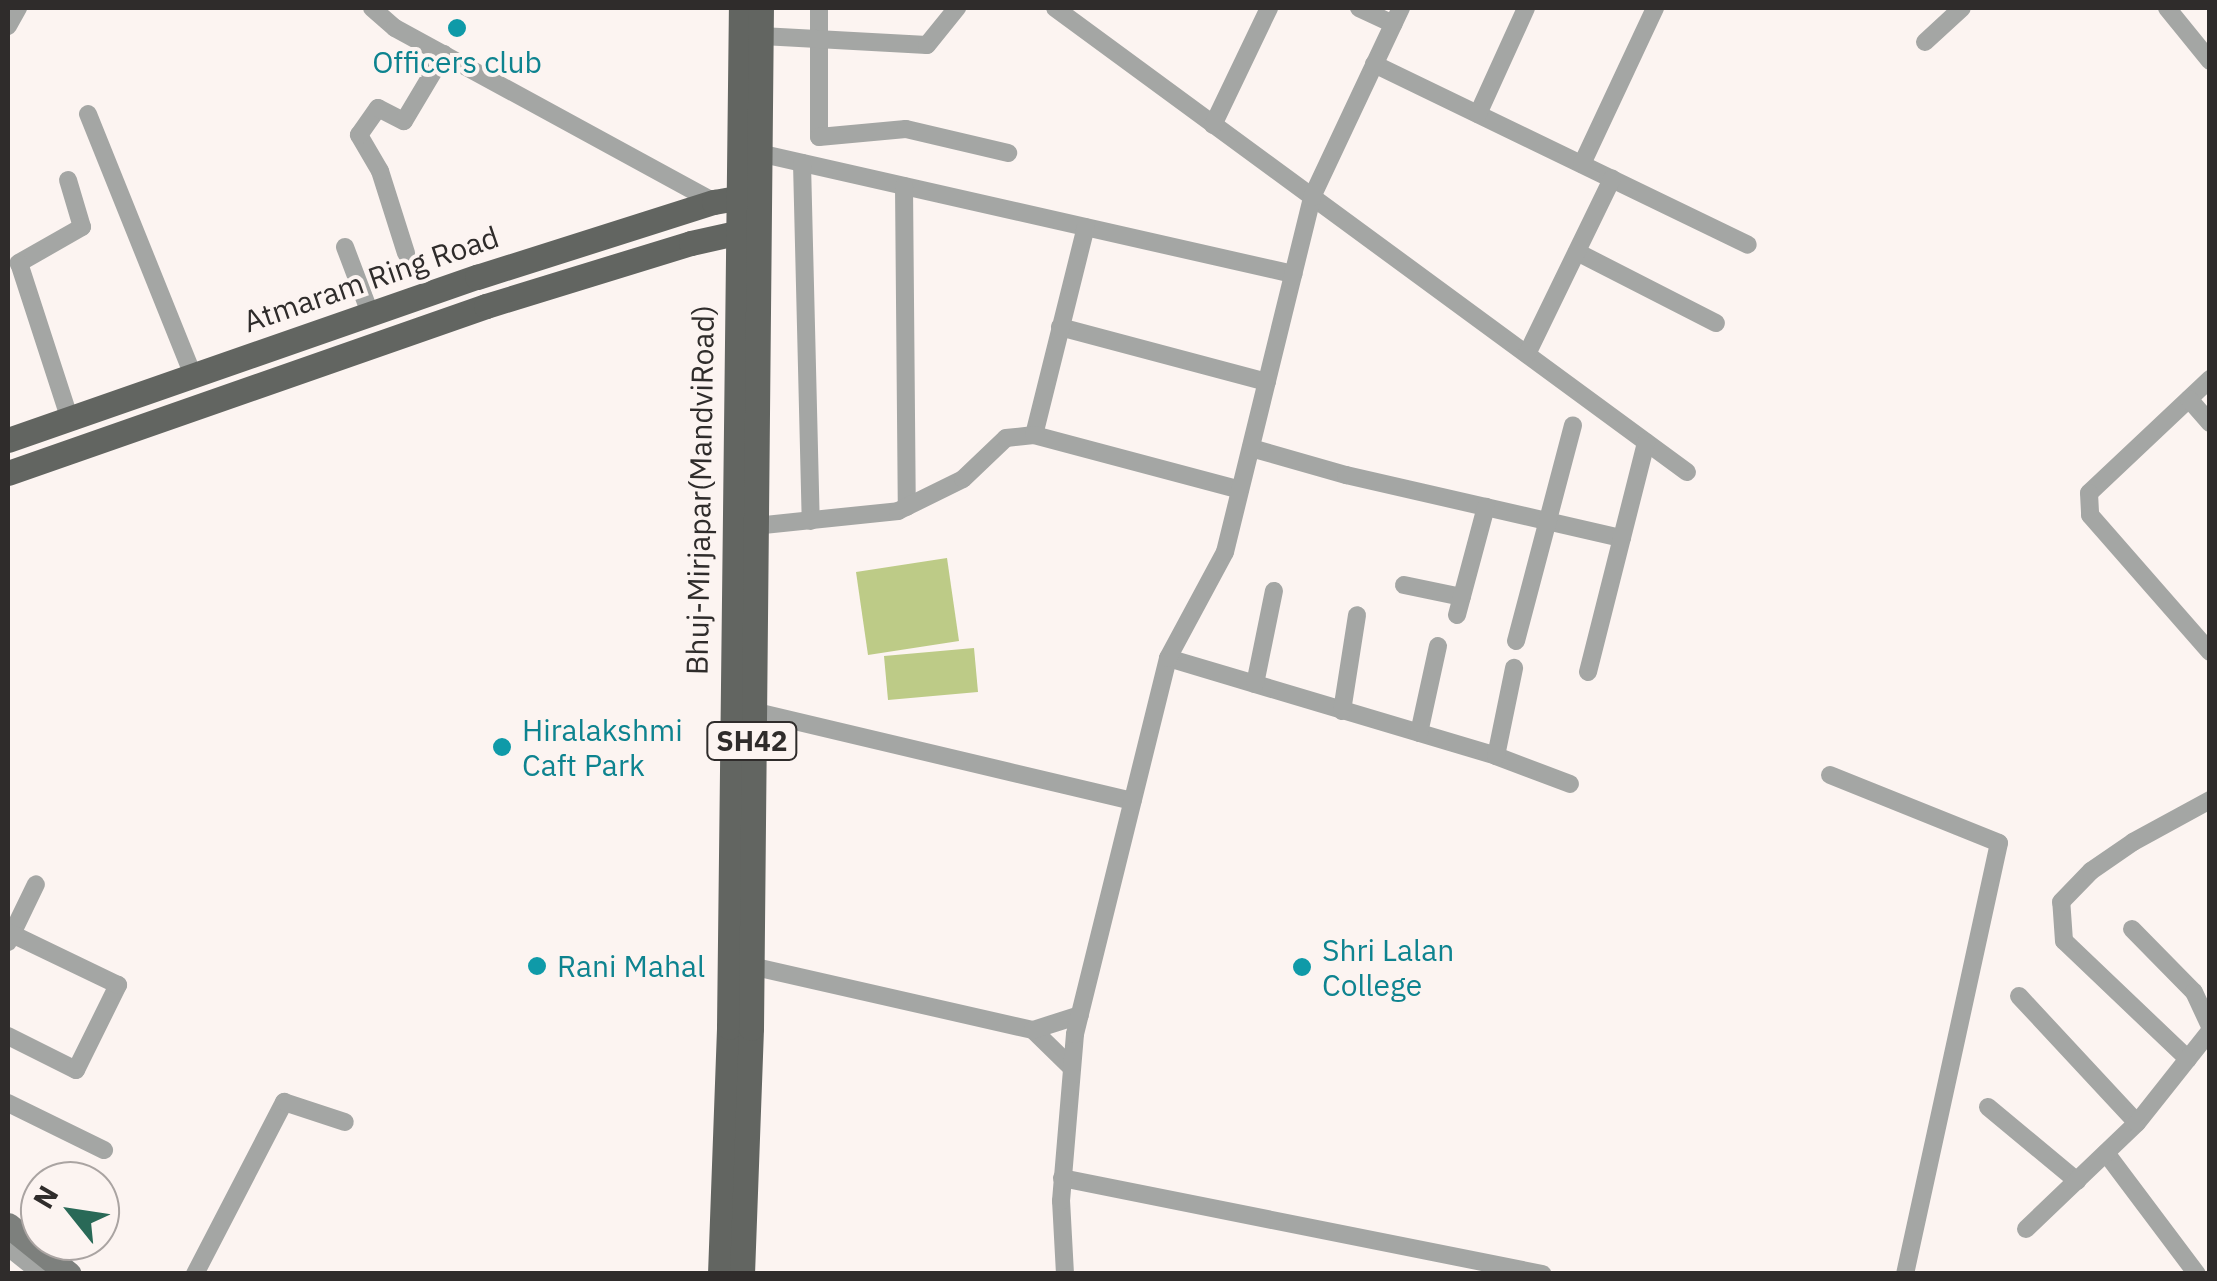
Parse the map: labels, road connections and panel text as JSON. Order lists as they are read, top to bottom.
{
  "streets": {
    "main road": ["Atmaram Ring Road", "Bhuj-Mirjapar(MandviRoad)", "SH42"]
  },
  "crossings": [
    ["Atmaram Ring Road", "Bhuj-Mirjapar(MandviRoad)"]
  ],
  "places": [
    "Officers club",
    "Hiralakshmi Caft Park",
    "Rani Mahal",
    "Shri Lalan College"
  ],
  "north": "top left"
}
